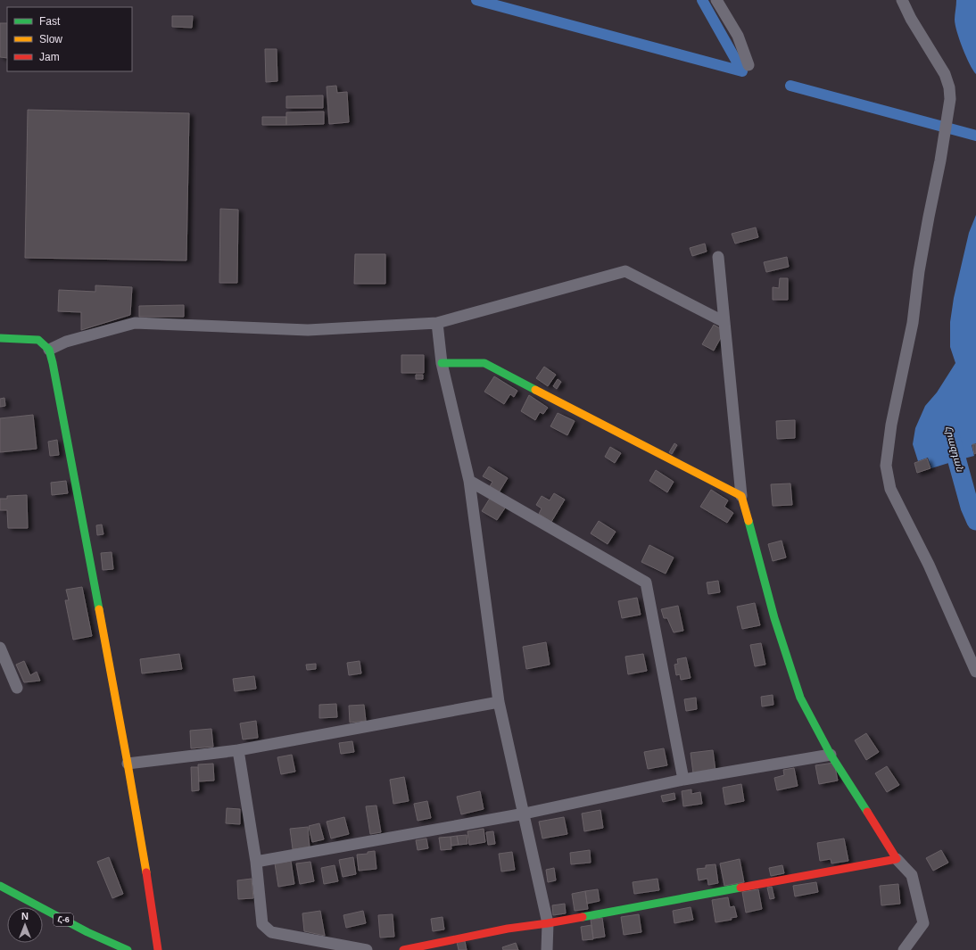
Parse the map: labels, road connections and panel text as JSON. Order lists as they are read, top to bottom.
{
  "streets": {
    "street": ["Հ-6"]
  },
  "water": ["Հրազդան"],
  "legend": ["Fast", "Slow", "Jam"],
  "north": "top"
}
